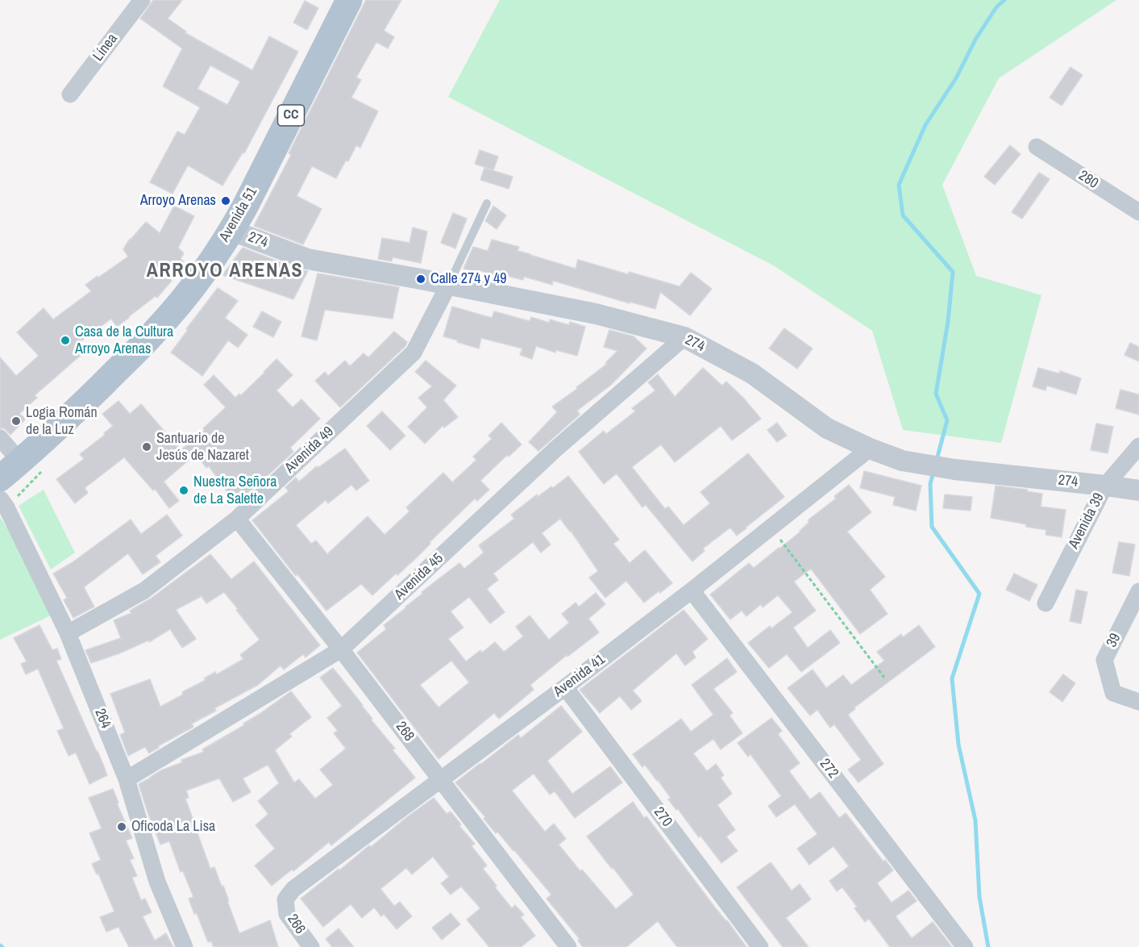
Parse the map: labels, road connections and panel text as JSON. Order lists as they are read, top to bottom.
{
  "streets": {
    "main road": ["CC", "Avenida 51"],
    "street": [
      "Línea",
      "280",
      "274",
      "Avenida 49",
      "Avenida 39",
      "Avenida 45",
      "39",
      "Avenida 41",
      "264",
      "268",
      "272",
      "270",
      "266"
    ]
  },
  "crossings": [
    ["Avenida 51", "274"],
    ["274", "Avenida 49"],
    ["274", "Avenida 39"],
    ["274", "Avenida 45"],
    ["274", "Avenida 41"],
    ["Avenida 49", "264"],
    ["Avenida 49", "268"],
    ["Avenida 45", "264"],
    ["Avenida 45", "268"],
    ["Avenida 41", "268"],
    ["Avenida 41", "272"],
    ["Avenida 41", "270"],
    ["Avenida 41", "266"]
  ],
  "districts": ["ARROYO ARENAS"],
  "places": [
    "Arroyo Arenas",
    "Calle 274 y 49",
    "Casa de la Cultura Arroyo Arenas",
    "Logia Román de la Luz",
    "Santuario de Jesús de Nazaret",
    "Nuestra Señora de La Salette",
    "Oficoda La Lisa"
  ]
}
